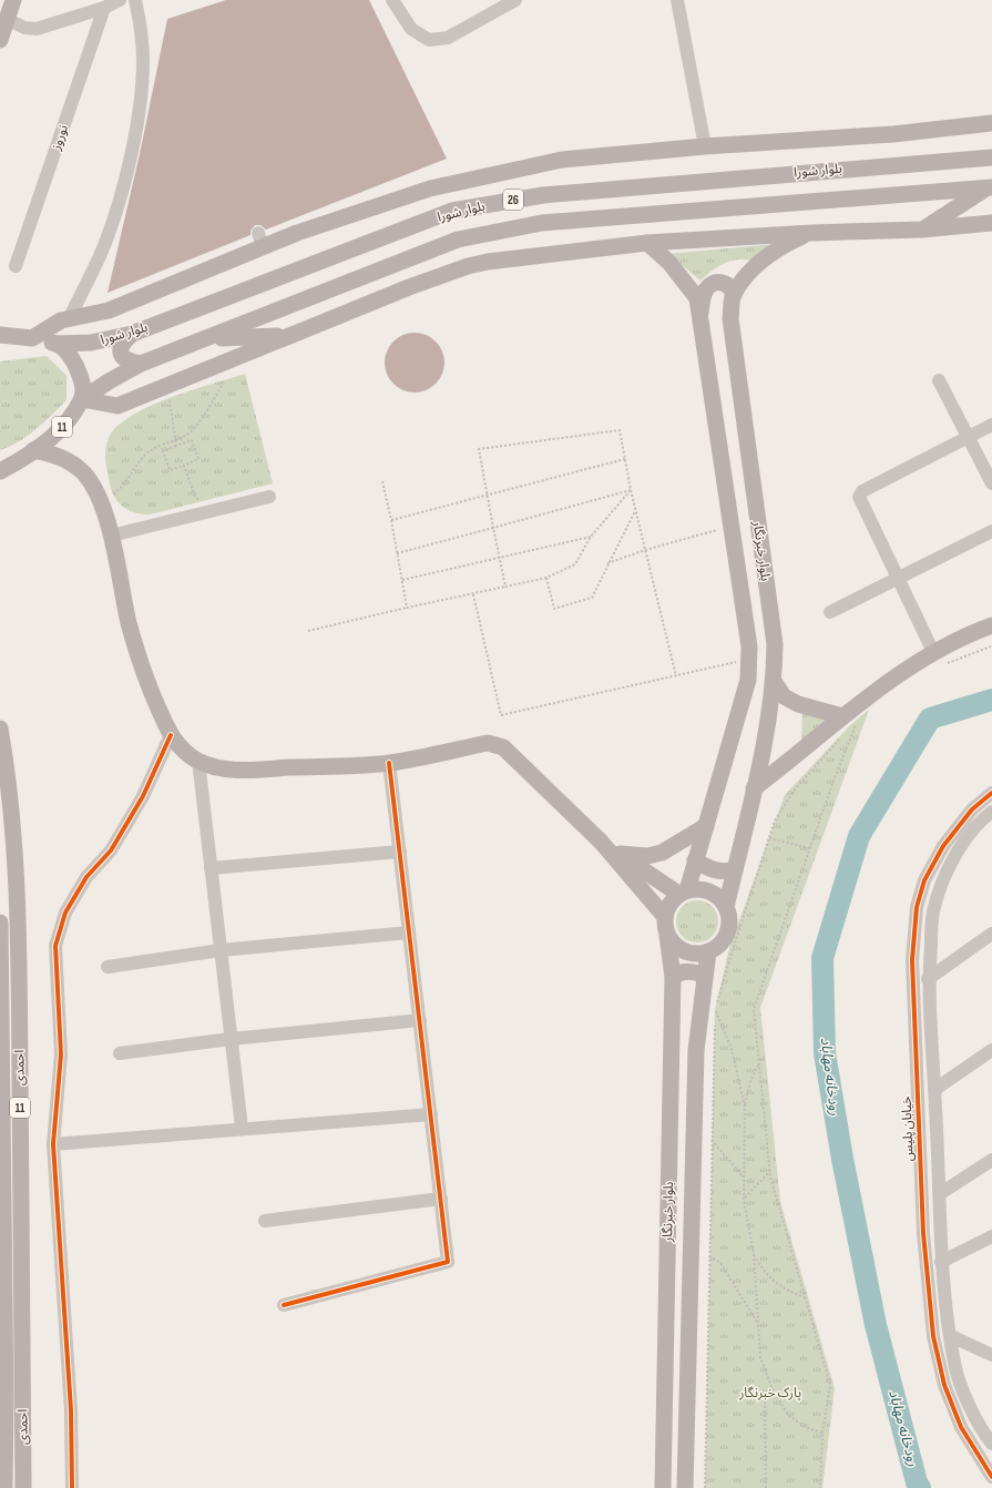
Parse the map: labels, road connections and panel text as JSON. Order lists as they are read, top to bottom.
{
  "streets": {
    "main road": [
      "بلوار شورا",
      "26",
      "11",
      "بلوار خبرنگار",
      "احمدی"
    ],
    "street": ["نوروز", "خیابان پلیس"]
  },
  "crossings": [
    ["بلوار شورا", "11"]
  ],
  "water": ["رودخانه مهاباد"],
  "parks": ["پارک خبرنگار"]
}
